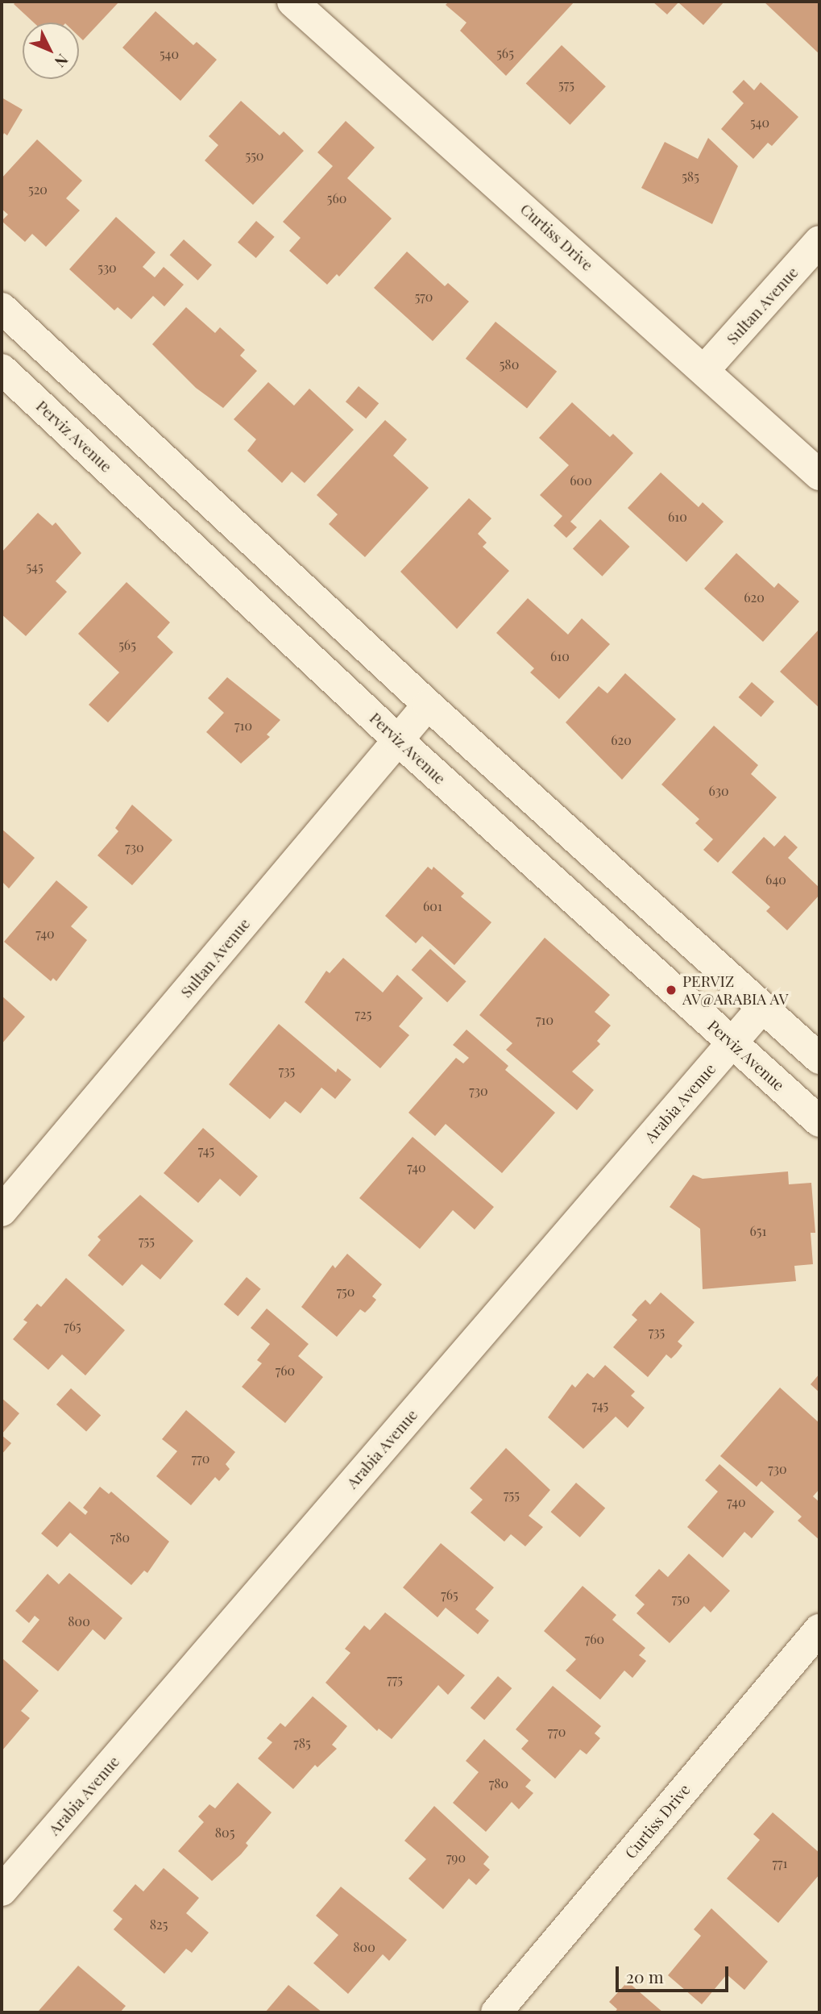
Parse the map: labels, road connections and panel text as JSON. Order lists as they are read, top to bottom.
{
  "streets": {
    "street": [
      "Curtiss Drive",
      "Sultan Avenue",
      "Perviz Avenue",
      "Arabia Avenue"
    ]
  },
  "crossings": [
    ["Curtiss Drive", "Sultan Avenue"],
    ["Sultan Avenue", "Perviz Avenue"],
    ["Perviz Avenue", "Arabia Avenue"]
  ],
  "places": ["PERVIZ AV@ARABIA AV"],
  "house_numbers": [
    "565",
    "540",
    "575",
    "540",
    "550",
    "585",
    "520",
    "560",
    "530",
    "570",
    "580",
    "600",
    "610",
    "545",
    "620",
    "565",
    "610",
    "710",
    "620",
    "630",
    "730",
    "640",
    "601",
    "740",
    "725",
    "710",
    "735",
    "730",
    "745",
    "740",
    "651",
    "755",
    "750",
    "765",
    "735",
    "760",
    "745",
    "770",
    "730",
    "755",
    "740",
    "780",
    "765",
    "750",
    "800",
    "760",
    "775",
    "770",
    "785",
    "780",
    "805",
    "790",
    "771",
    "825",
    "800"
  ],
  "scale_bar": "20 m",
  "north": "bottom right"
}
